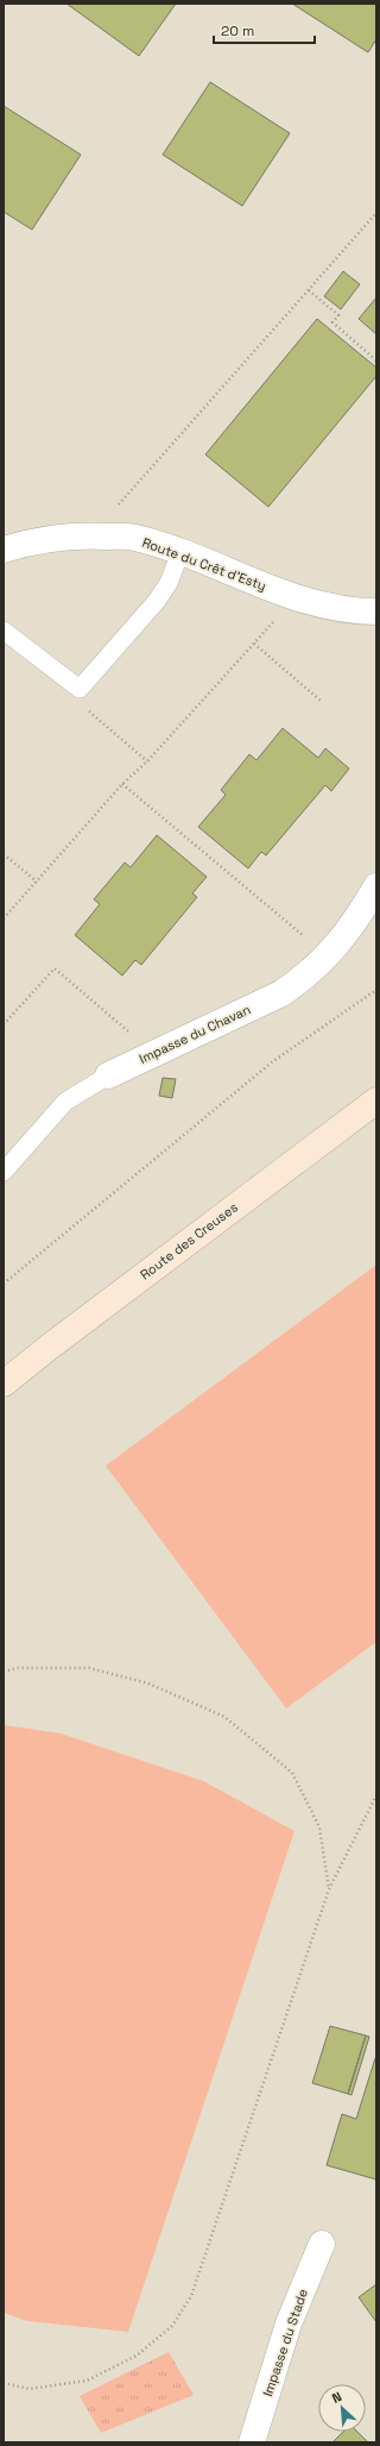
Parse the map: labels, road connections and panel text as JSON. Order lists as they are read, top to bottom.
{
  "streets": {
    "main road": ["Route des Creuses"],
    "street": ["Route du Crêt d'Esty", "Impasse du Chavan", "Impasse du Stade"]
  },
  "scale_bar": "20 m",
  "north": "top left"
}
